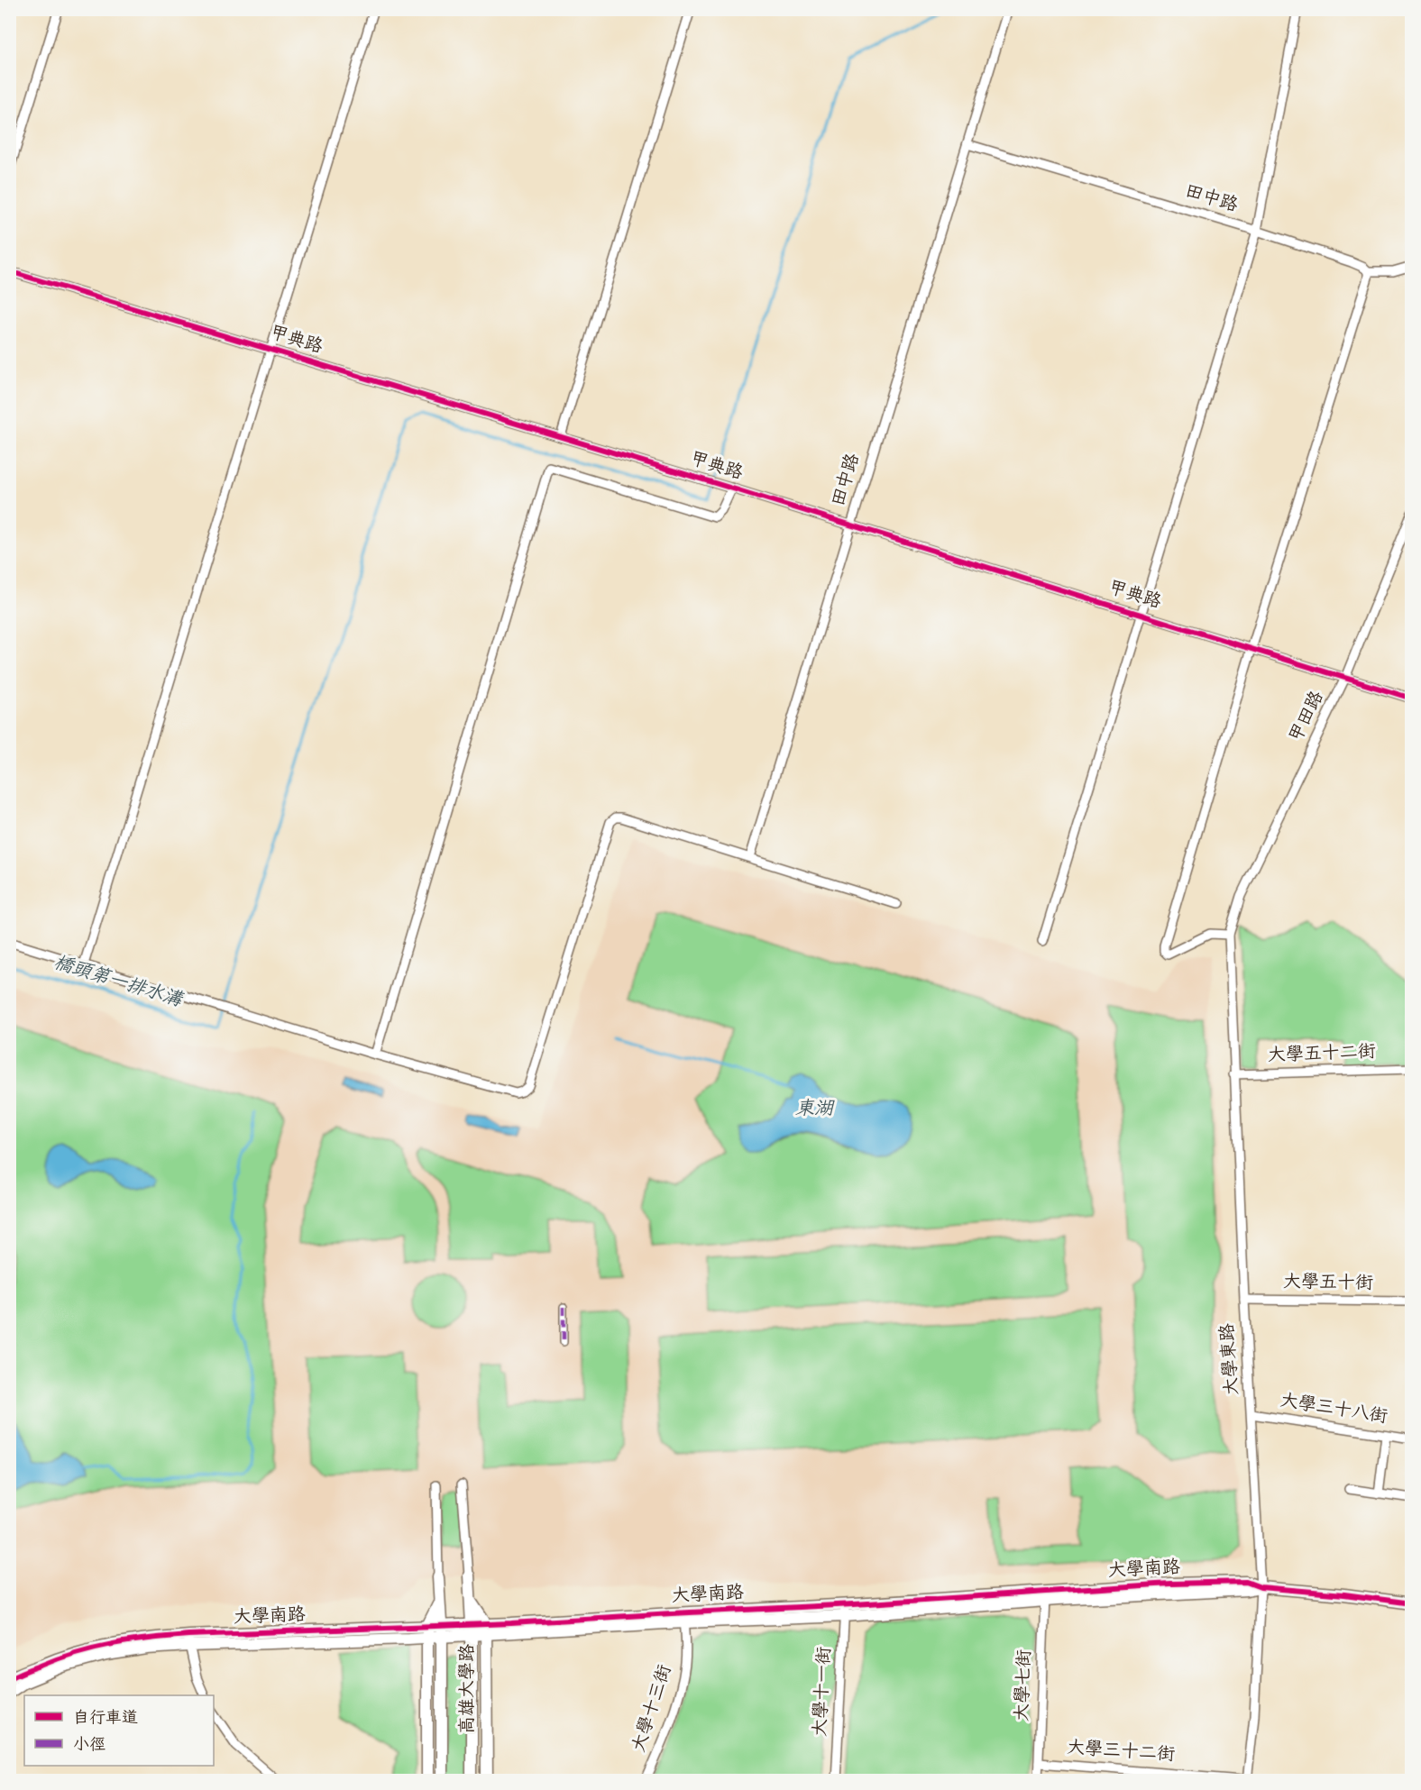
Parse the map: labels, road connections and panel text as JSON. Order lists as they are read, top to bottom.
{
  "streets": {
    "street": [
      "田中路",
      "甲典路",
      "甲田路",
      "大學五十二街",
      "大學五十街",
      "大學東路",
      "大學三十八街",
      "大學南路",
      "大學七街",
      "高雄大學路",
      "大學十一街",
      "大學十三街",
      "大學三十二街"
    ]
  },
  "crossings": [
    ["田中路", "甲典路"],
    ["甲典路", "甲田路"],
    ["甲田路", "大學東路"],
    ["大學五十二街", "大學東路"],
    ["大學五十街", "大學東路"],
    ["大學東路", "大學三十八街"],
    ["大學東路", "大學南路"],
    ["大學東路", "大學三十二街"],
    ["大學南路", "大學七街"],
    ["大學南路", "高雄大學路"],
    ["大學南路", "大學十一街"],
    ["大學南路", "大學十三街"],
    ["大學七街", "大學三十二街"]
  ],
  "water": ["橋頭第一排水溝", "東湖"],
  "legend": ["自行車道", "小徑"]
}
